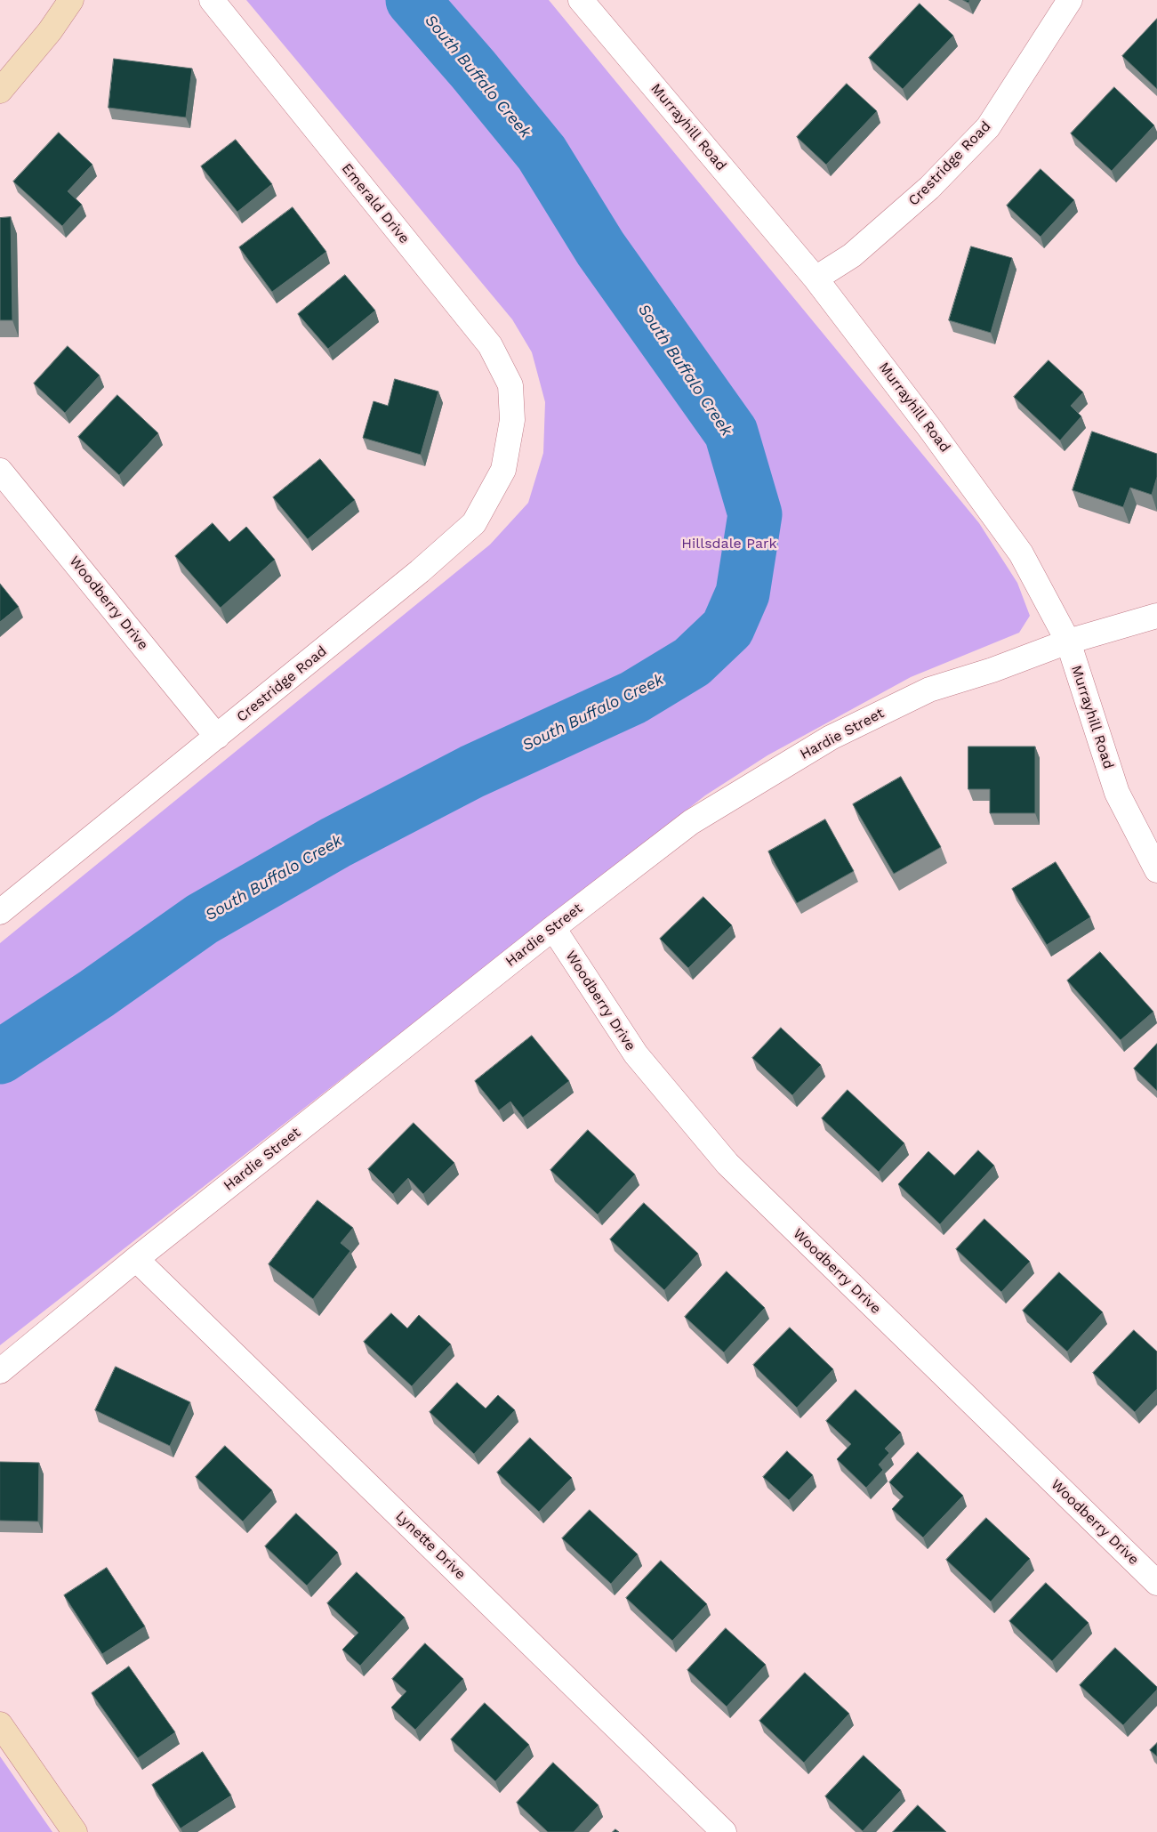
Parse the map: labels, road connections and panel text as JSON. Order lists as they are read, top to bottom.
{
  "streets": {
    "street": [
      "Murrayhill Road",
      "Crestridge Road",
      "Emerald Drive",
      "Woodberry Drive",
      "Hardie Street",
      "Lynette Drive"
    ]
  },
  "crossings": [
    ["Murrayhill Road", "Crestridge Road"],
    ["Murrayhill Road", "Hardie Street"],
    ["Crestridge Road", "Emerald Drive"],
    ["Crestridge Road", "Woodberry Drive"],
    ["Woodberry Drive", "Hardie Street"],
    ["Hardie Street", "Lynette Drive"]
  ],
  "water": ["South Buffalo Creek"],
  "parks": ["Hillsdale Park"]
}
